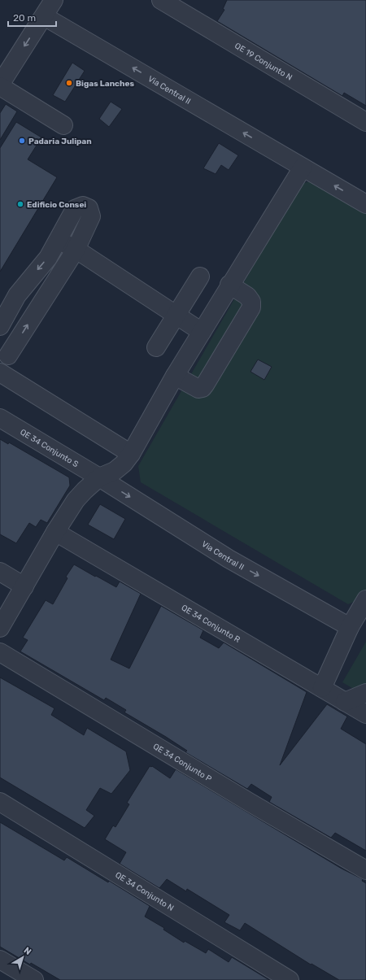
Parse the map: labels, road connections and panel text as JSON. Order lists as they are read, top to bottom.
{
  "streets": {
    "street": [
      "QE 19 Conjunto N",
      "Via Central II",
      "QE 34 Conjunto S",
      "QE 34 Conjunto R",
      "QE 34 Conjunto P",
      "QE 34 Conjunto N"
    ]
  },
  "crossings": [
    ["Via Central II", "QE 34 Conjunto S"]
  ],
  "places": ["Bigas Lanches", "Padaria Julipan", "Edificio Consei"],
  "scale_bar": "20 m",
  "north": "top right"
}
